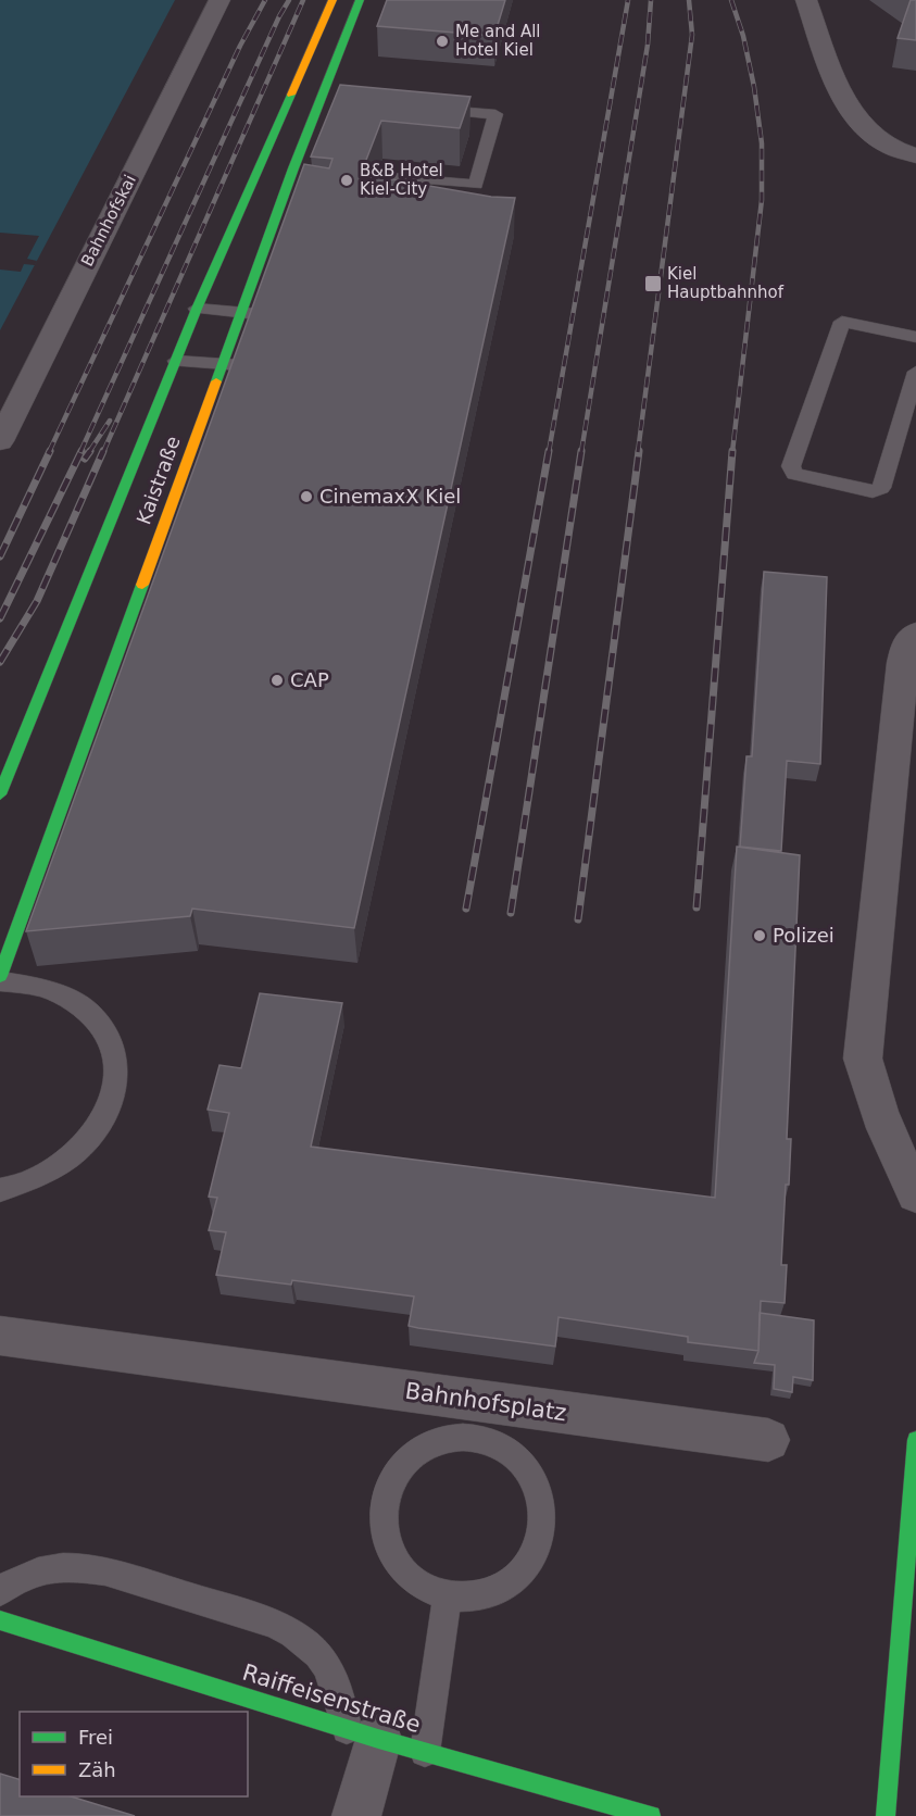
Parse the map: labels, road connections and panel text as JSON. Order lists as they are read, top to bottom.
{
  "streets": {
    "main road": ["Kaistraße", "Raiffeisenstraße"],
    "street": ["Bahnhofskai", "Bahnhofsplatz"]
  },
  "places": {
    "other": [
      "Me and All Hotel Kiel",
      "B&B Hotel Kiel-City",
      "CinemaxX Kiel",
      "CAP",
      "Polizei"
    ],
    "transit": ["Kiel Hauptbahnhof"]
  },
  "legend": ["Frei", "Zäh"]
}
